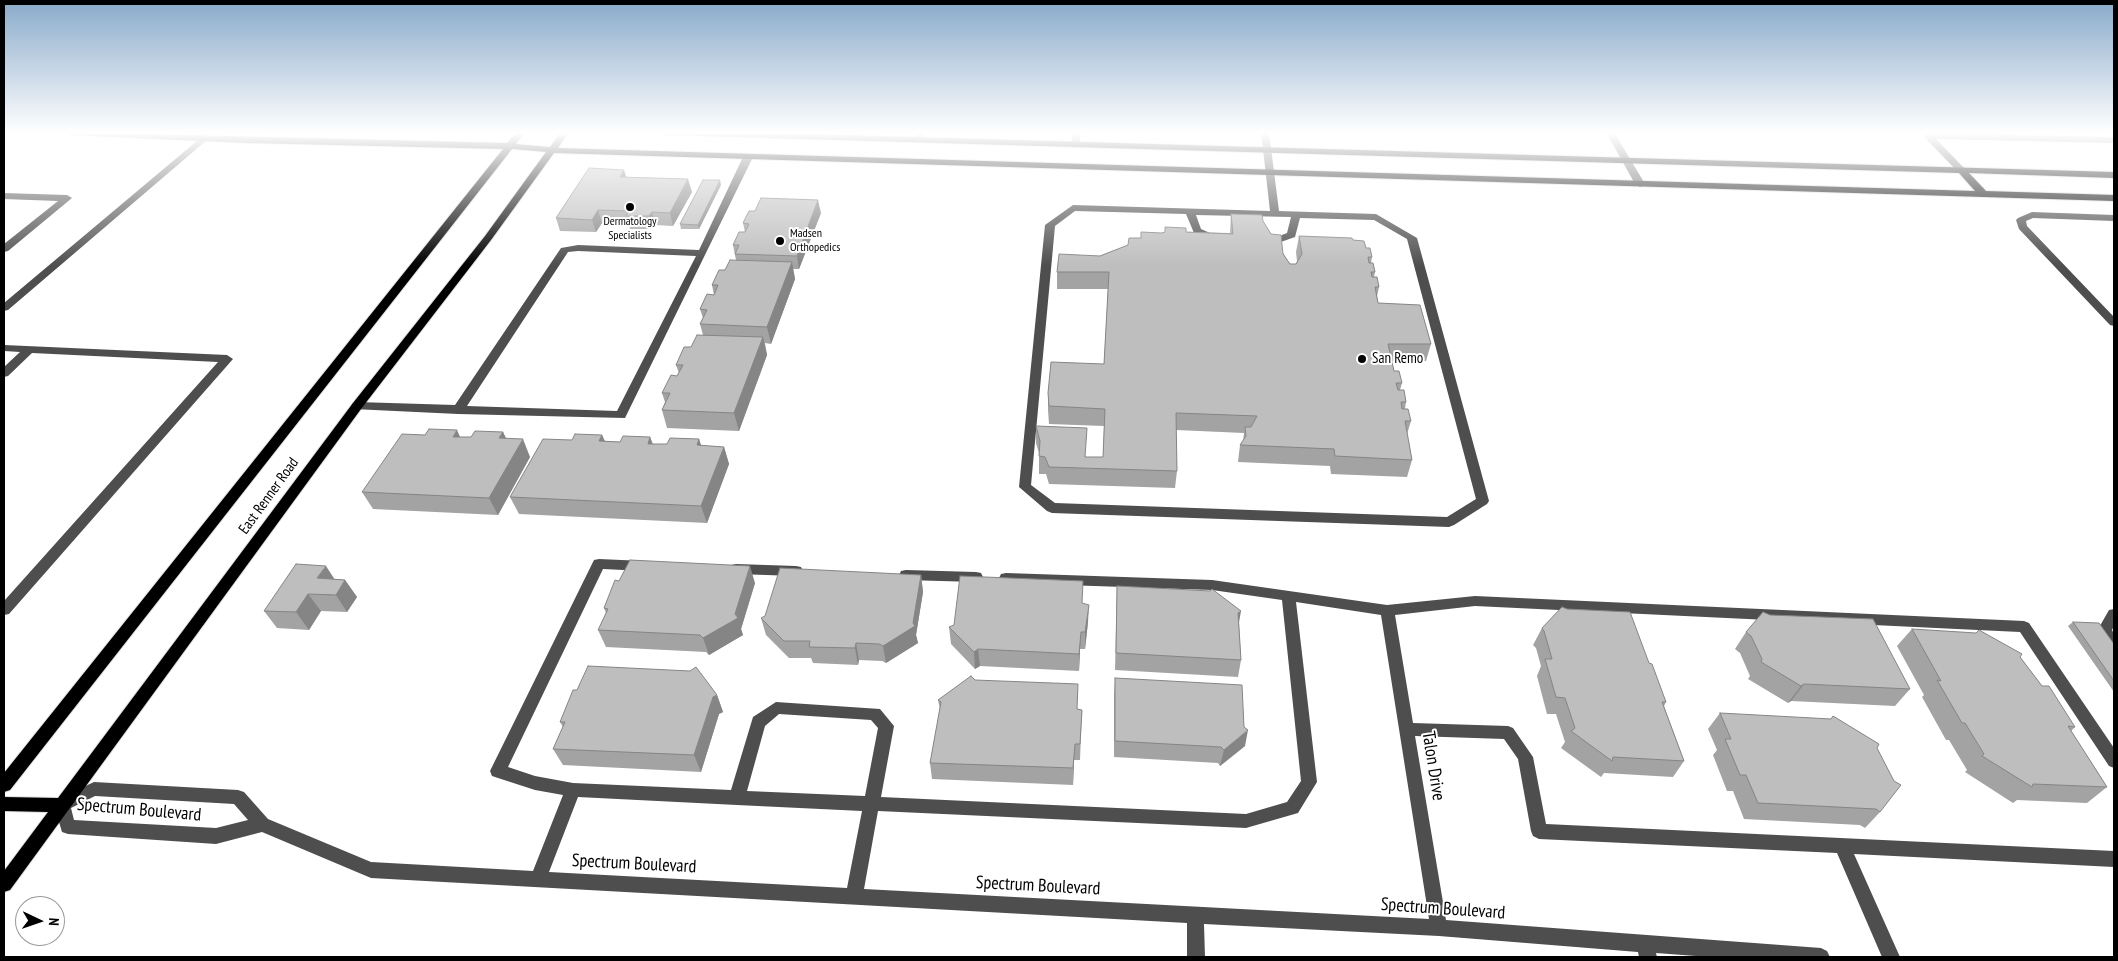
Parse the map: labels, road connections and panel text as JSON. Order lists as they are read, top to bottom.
{
  "streets": {
    "main road": ["East Renner Road"],
    "street": ["Talon Drive", "Spectrum Boulevard"]
  },
  "crossings": [
    ["East Renner Road", "Spectrum Boulevard"],
    ["Talon Drive", "Spectrum Boulevard"]
  ],
  "places": ["Dermatology Specialists", "Madsen Orthopedics", "San Remo"],
  "north": "right"
}
